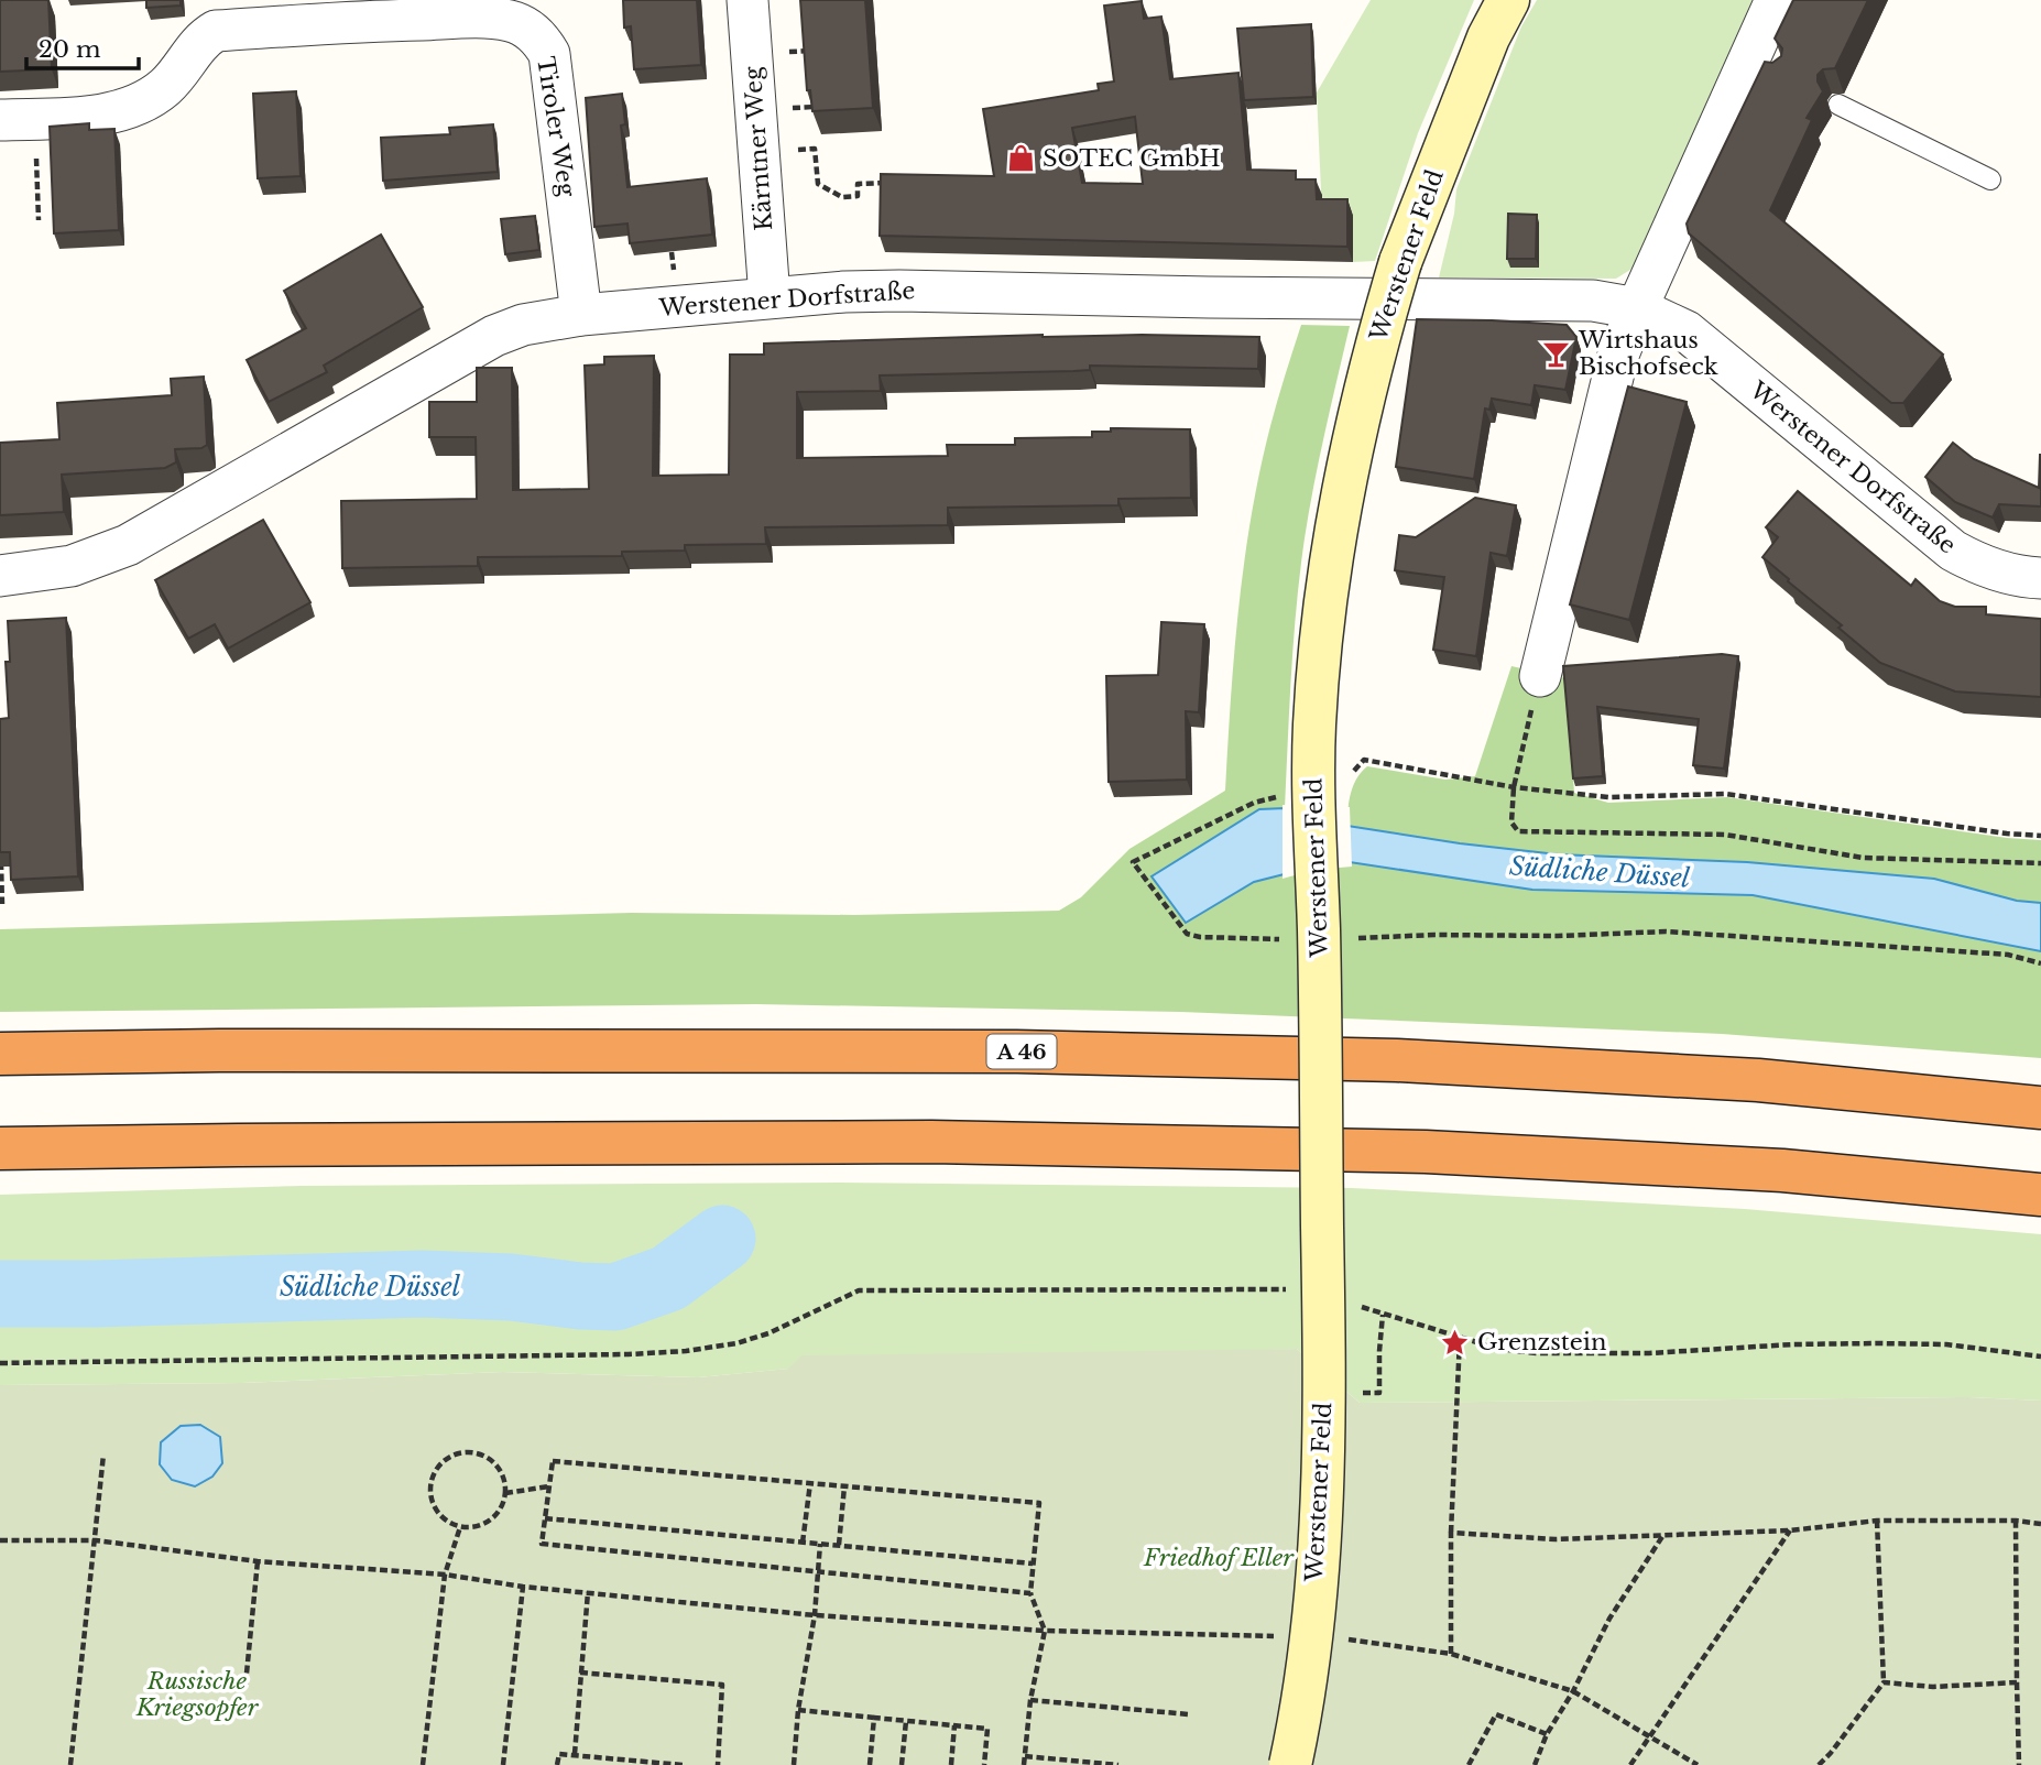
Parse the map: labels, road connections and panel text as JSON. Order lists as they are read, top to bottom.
{
  "streets": {
    "highway": ["A 46"],
    "main road": ["Werstener Feld"],
    "street": ["Tiroler Weg", "Kärntner Weg", "Werstener Dorfstraße"]
  },
  "crossings": [
    ["Tiroler Weg", "Werstener Dorfstraße"],
    ["Kärntner Weg", "Werstener Dorfstraße"]
  ],
  "water": ["Südliche Düssel"],
  "parks": ["Friedhof Eller", "Russische Kriegsopfer"],
  "places": {
    "shop": ["SOTEC GmbH"],
    "bar": ["Wirtshaus Bischofseck"],
    "place": ["Grenzstein"]
  },
  "scale_bar": "20 m"
}
